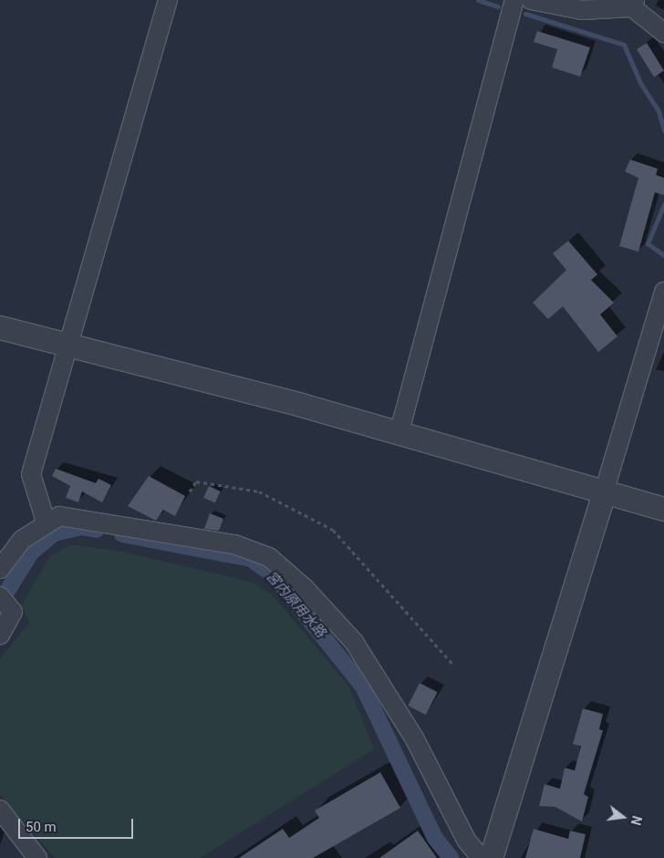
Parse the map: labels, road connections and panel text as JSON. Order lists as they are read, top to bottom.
{
  "water": ["宮内原用水路"],
  "scale_bar": "50 m",
  "north": "right"
}
